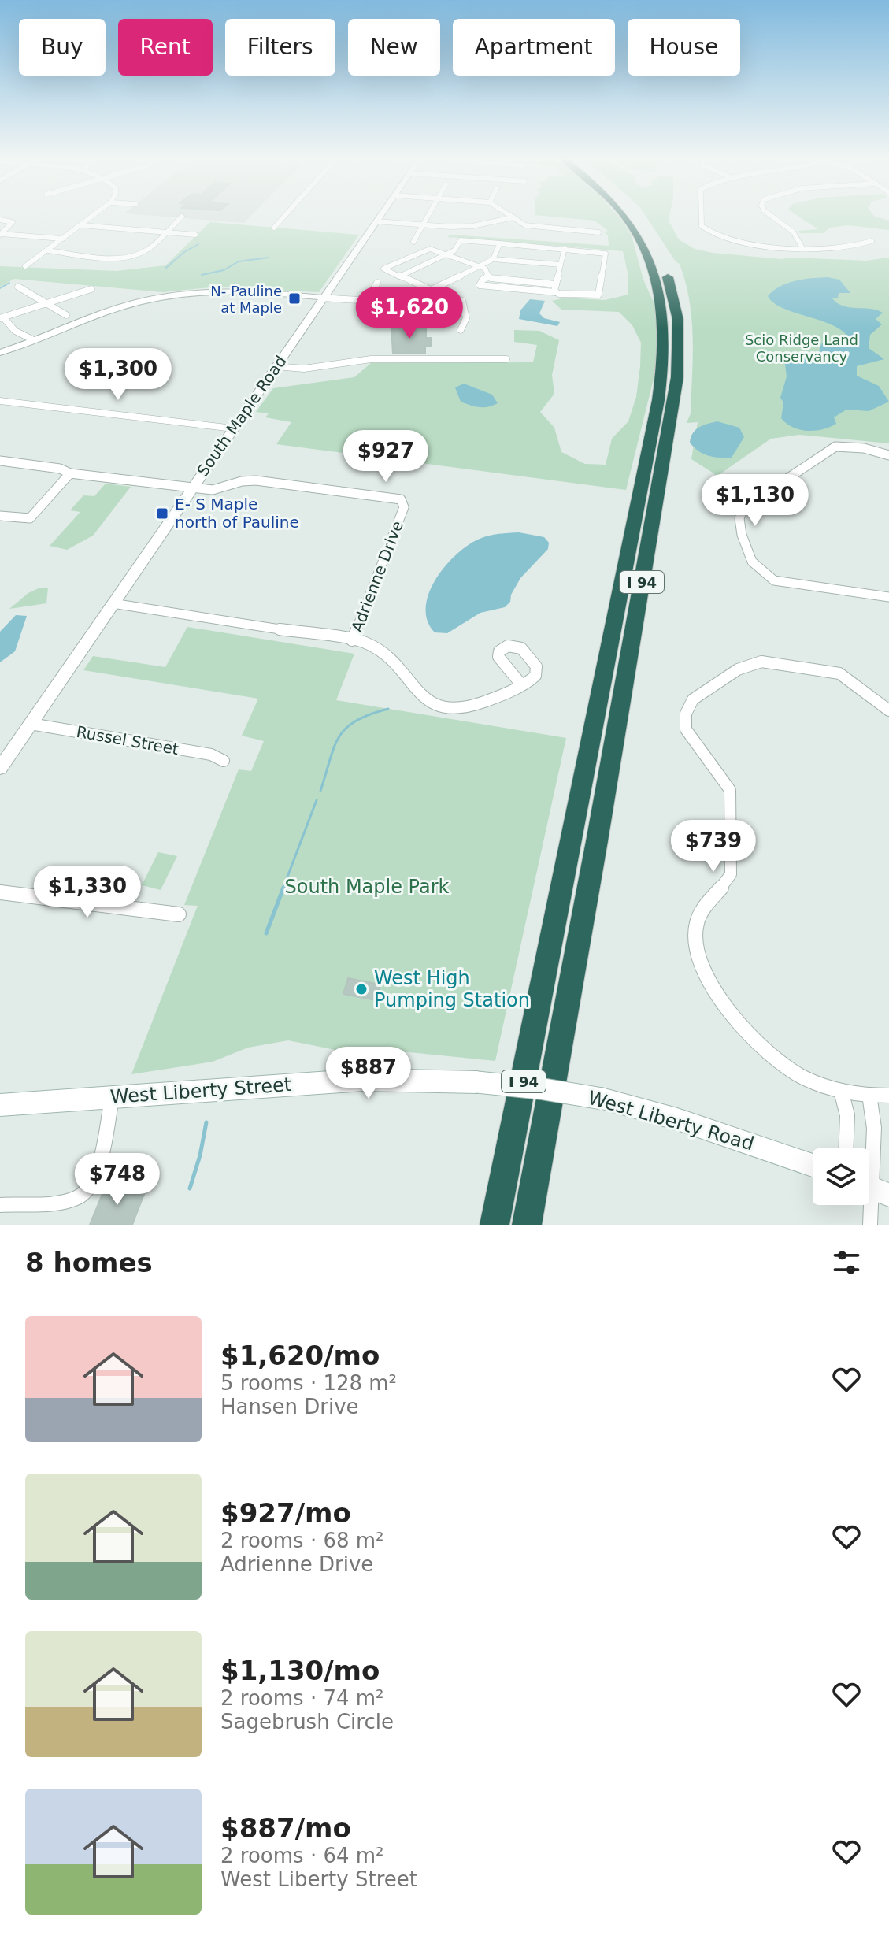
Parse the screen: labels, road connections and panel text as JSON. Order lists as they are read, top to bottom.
{
  "streets": {
    "highway": ["I 94"],
    "main road": ["West Liberty Street", "West Liberty Road"],
    "street": ["South Maple Road", "Adrienne Drive", "Russel Street"]
  },
  "crossings": [
    ["South Maple Road", "Adrienne Drive"],
    ["South Maple Road", "Russel Street"],
    ["West Liberty Street", "West Liberty Road"]
  ],
  "parks": ["Scio Ridge Land Conservancy", "South Maple Park"],
  "places": {
    "transit": ["N- Pauline at Maple", "E- S Maple north of Pauline"],
    "other": ["West High Pumping Station"]
  },
  "page": {
    "chip": [
      "Buy",
      "Rent",
      "Filters",
      "New",
      "Apartment",
      "House"
    ],
    "price": [
      "$1,620",
      "$1,300",
      "$927",
      "$1,130",
      "$739",
      "$1,330",
      "$887",
      "$748"
    ],
    "heading": "8 homes",
    "list": [
      {
        "name": "$1,620/mo",
        "note": "5 rooms · 128 m² · Hansen Drive"
      },
      {
        "name": "$927/mo",
        "note": "2 rooms · 68 m² · Adrienne Drive"
      },
      {
        "name": "$1,130/mo",
        "note": "2 rooms · 74 m² · Sagebrush Circle"
      },
      {
        "name": "$887/mo",
        "note": "2 rooms · 64 m² · West Liberty Street"
      }
    ]
  }
}
